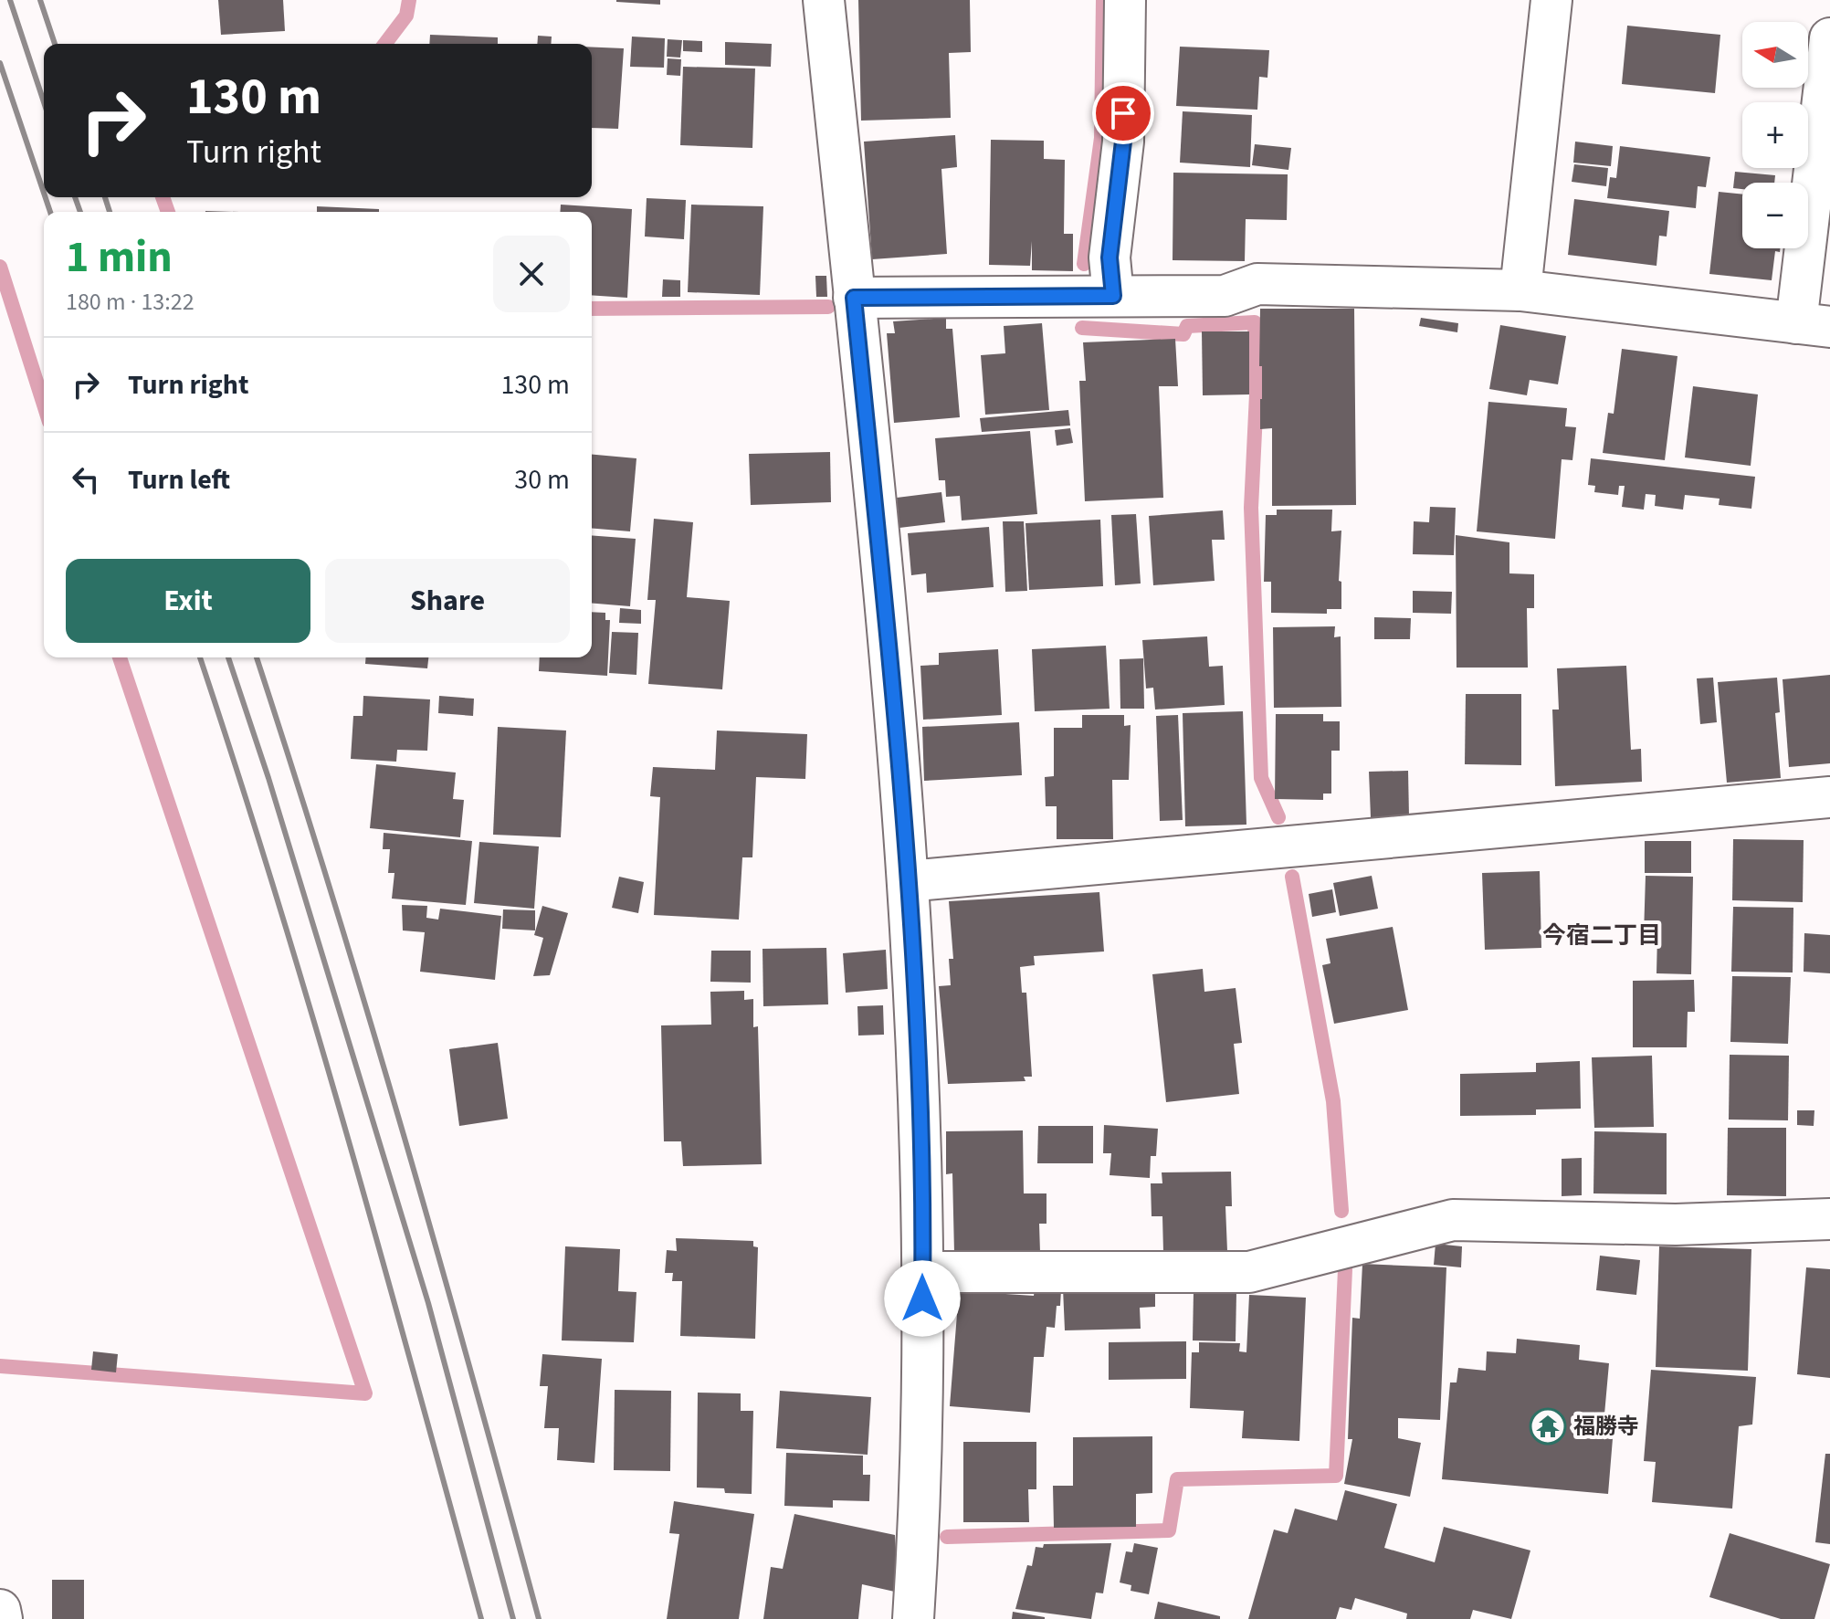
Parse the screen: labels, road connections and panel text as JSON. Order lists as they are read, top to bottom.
{
  "districts": ["今宿二丁目"],
  "places": {
    "temple": ["福勝寺"]
  },
  "north": "left",
  "page": {
    "map_buttons": ["+", "−"],
    "turn": ["130 m", "Turn right"],
    "heading": ["1 min", "180 m · 13:22"],
    "list": [
      {
        "name": "Turn right",
        "value": "130 m"
      },
      {
        "name": "Turn left",
        "value": "30 m"
      }
    ],
    "buttons": ["Exit", "Share"]
  }
}
